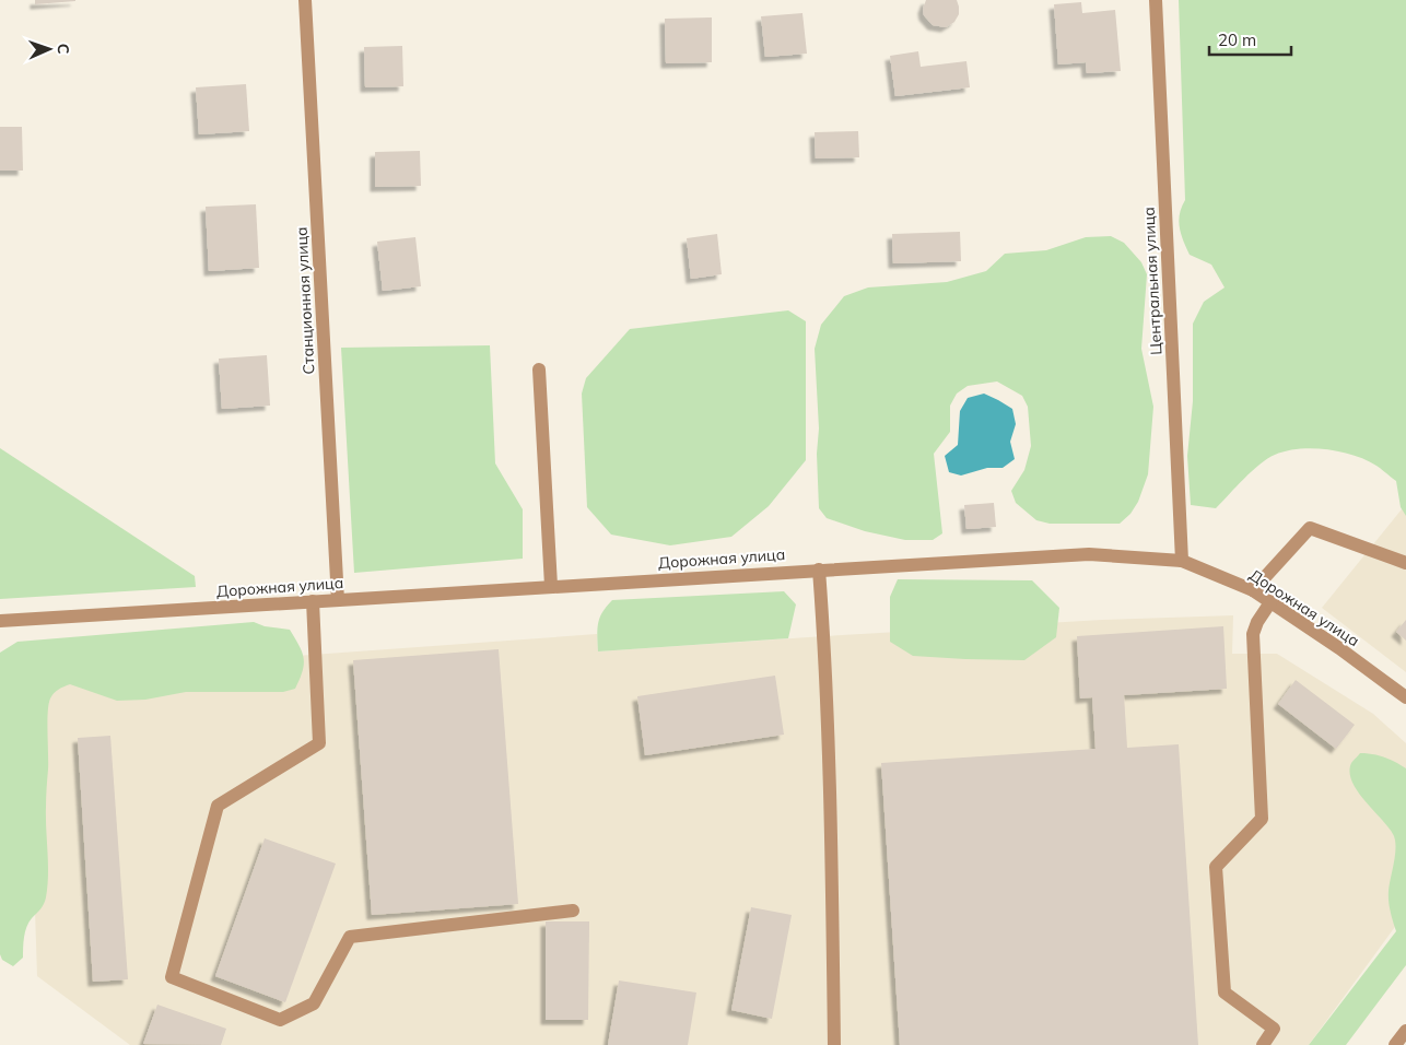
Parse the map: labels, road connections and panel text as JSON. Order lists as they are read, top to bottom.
{
  "streets": {
    "street": ["Центральная улица", "Станционная улица", "Дорожная улица"]
  },
  "crossings": [
    ["Центральная улица", "Дорожная улица"],
    ["Станционная улица", "Дорожная улица"]
  ],
  "scale_bar": "20 m",
  "north": "right"
}
